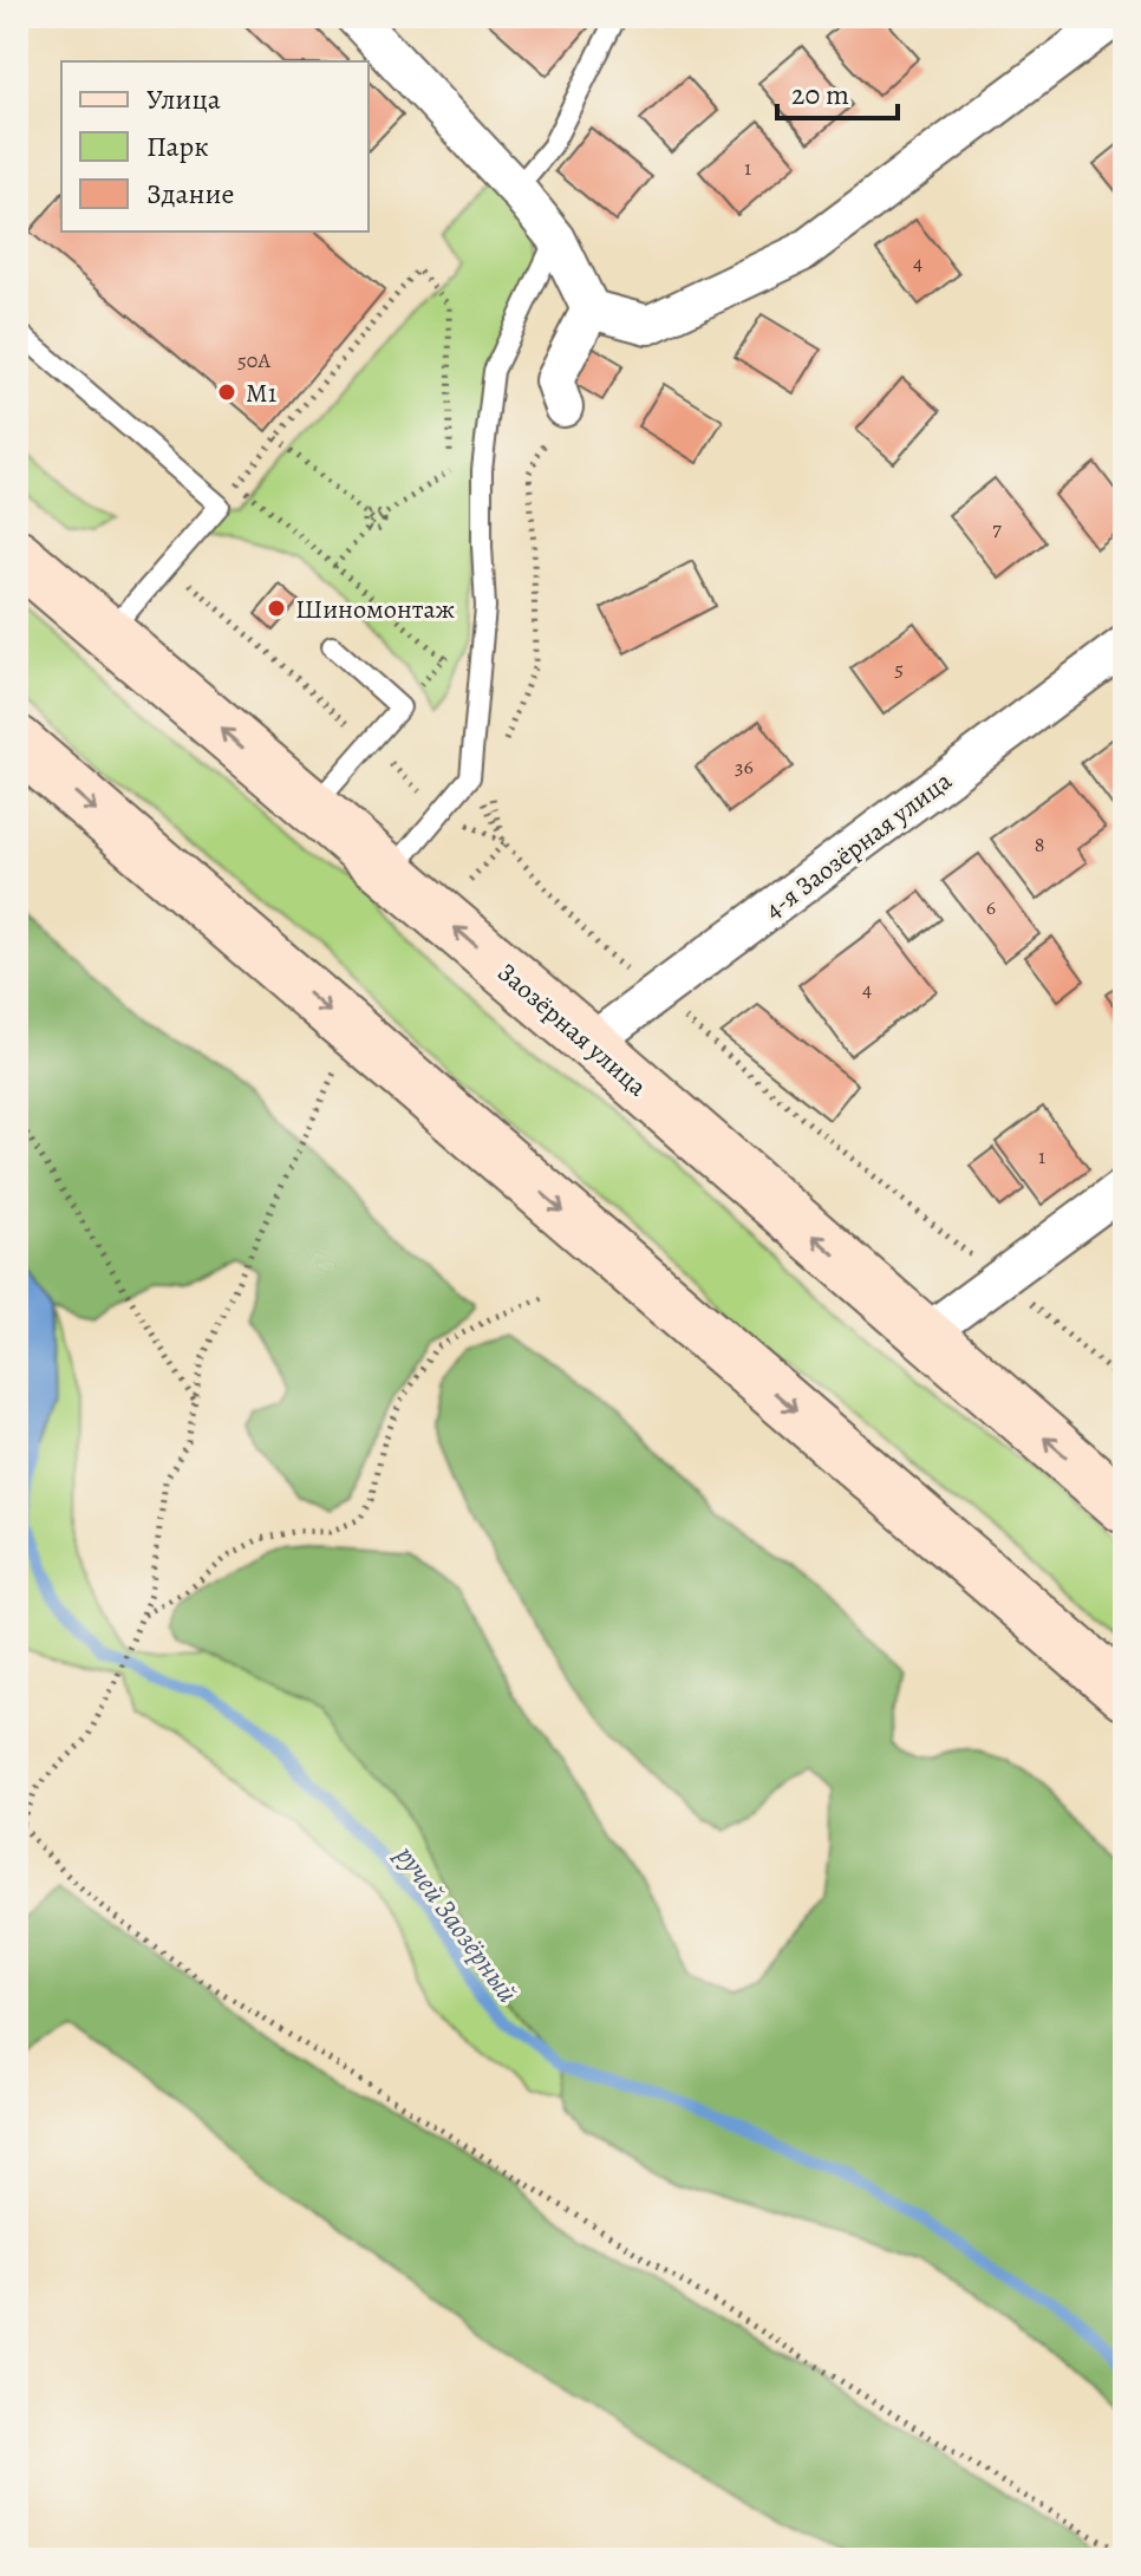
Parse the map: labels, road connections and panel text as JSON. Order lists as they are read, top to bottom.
{
  "streets": {
    "main road": ["Заозёрная улица"],
    "street": ["4-я Заозёрная улица"]
  },
  "crossings": [
    ["4-я Заозёрная улица", "Заозёрная улица"]
  ],
  "water": ["ручей Заозёрный"],
  "places": ["М1", "Шиномонтаж"],
  "house_numbers": [
    "1",
    "4",
    "50А",
    "7",
    "5",
    "36",
    "8",
    "6",
    "4",
    "1"
  ],
  "legend": ["Улица", "Парк", "Здание"],
  "scale_bar": "20 m"
}
